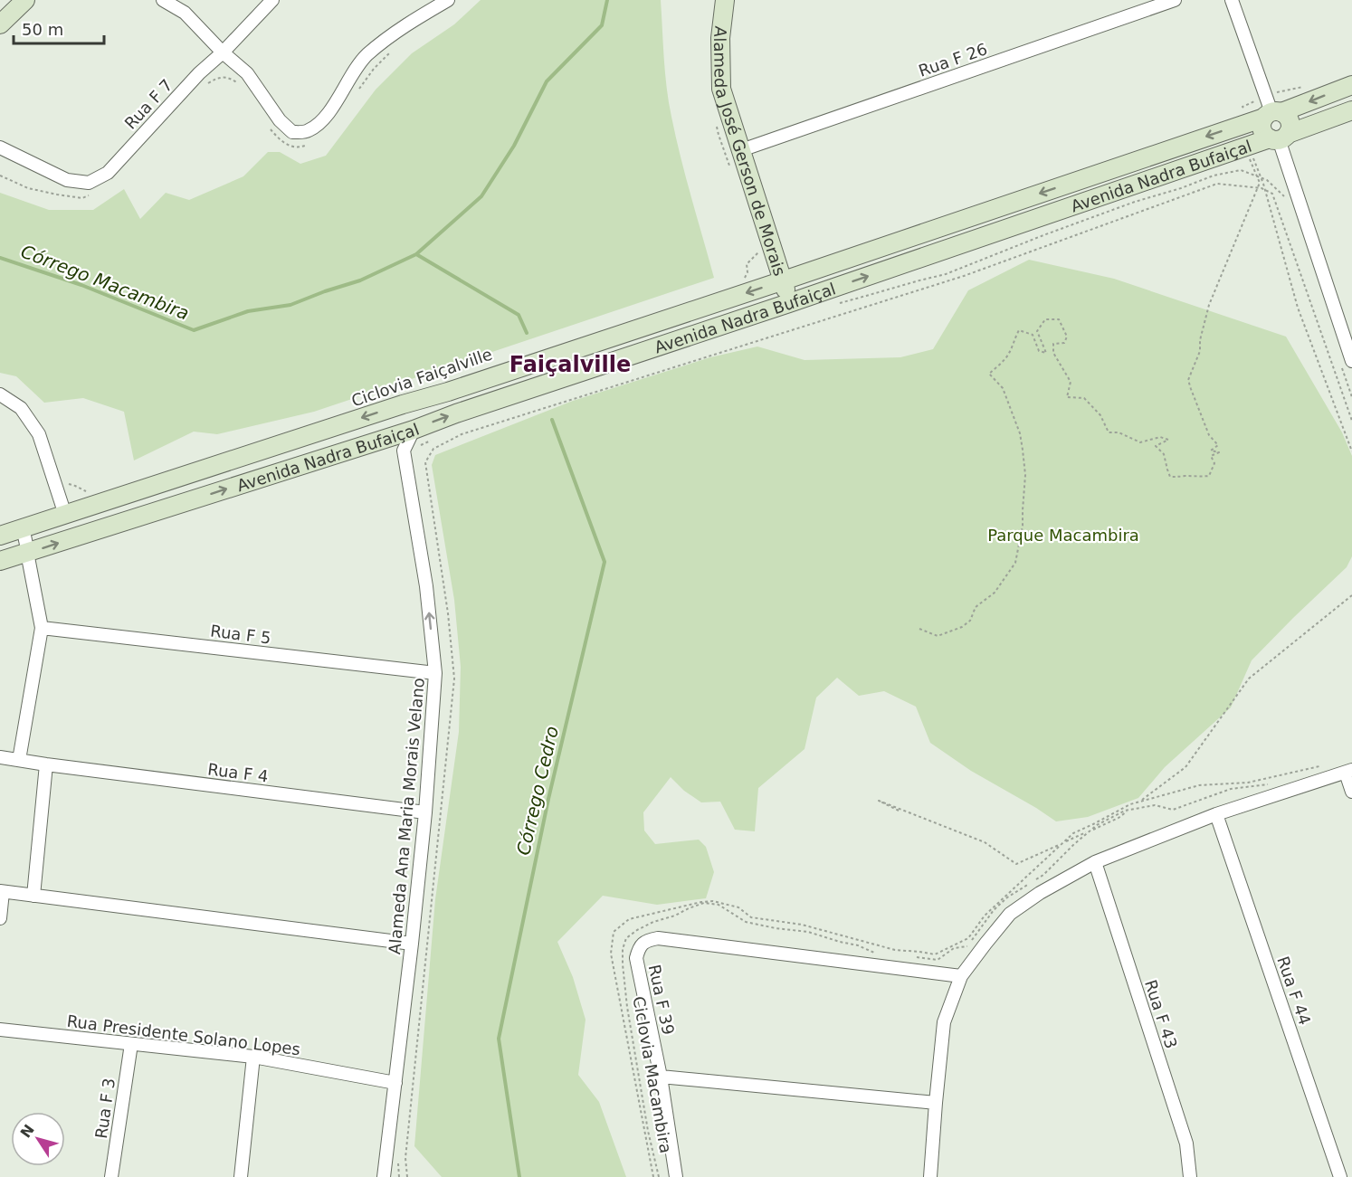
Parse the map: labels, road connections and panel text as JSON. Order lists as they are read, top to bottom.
{
  "streets": {
    "main road": ["Alameda José Gerson de Morais", "Avenida Nadra Bufaiçal"],
    "street": [
      "Rua F 26",
      "Rua F 7",
      "Rua F 5",
      "Rua F 4",
      "Alameda Ana Maria Morais Velano",
      "Rua F 44",
      "Rua F 39",
      "Rua F 43",
      "Rua Presidente Solano Lopes",
      "Rua F 3"
    ],
    "path": ["Ciclovia Macambira"]
  },
  "crossings": [
    ["Rua F 26", "Alameda José Gerson de Morais"],
    ["Alameda José Gerson de Morais", "Avenida Nadra Bufaiçal"],
    ["Avenida Nadra Bufaiçal", "Alameda Ana Maria Morais Velano"],
    ["Rua F 5", "Alameda Ana Maria Morais Velano"],
    ["Rua F 4", "Alameda Ana Maria Morais Velano"],
    ["Alameda Ana Maria Morais Velano", "Rua Presidente Solano Lopes"],
    ["Rua Presidente Solano Lopes", "Rua F 3"]
  ],
  "districts": ["Faiçalville"],
  "water": ["Córrego Macambira", "Córrego Cedro"],
  "parks": ["Parque Macambira"],
  "scale_bar": "50 m",
  "north": "top left"
}
